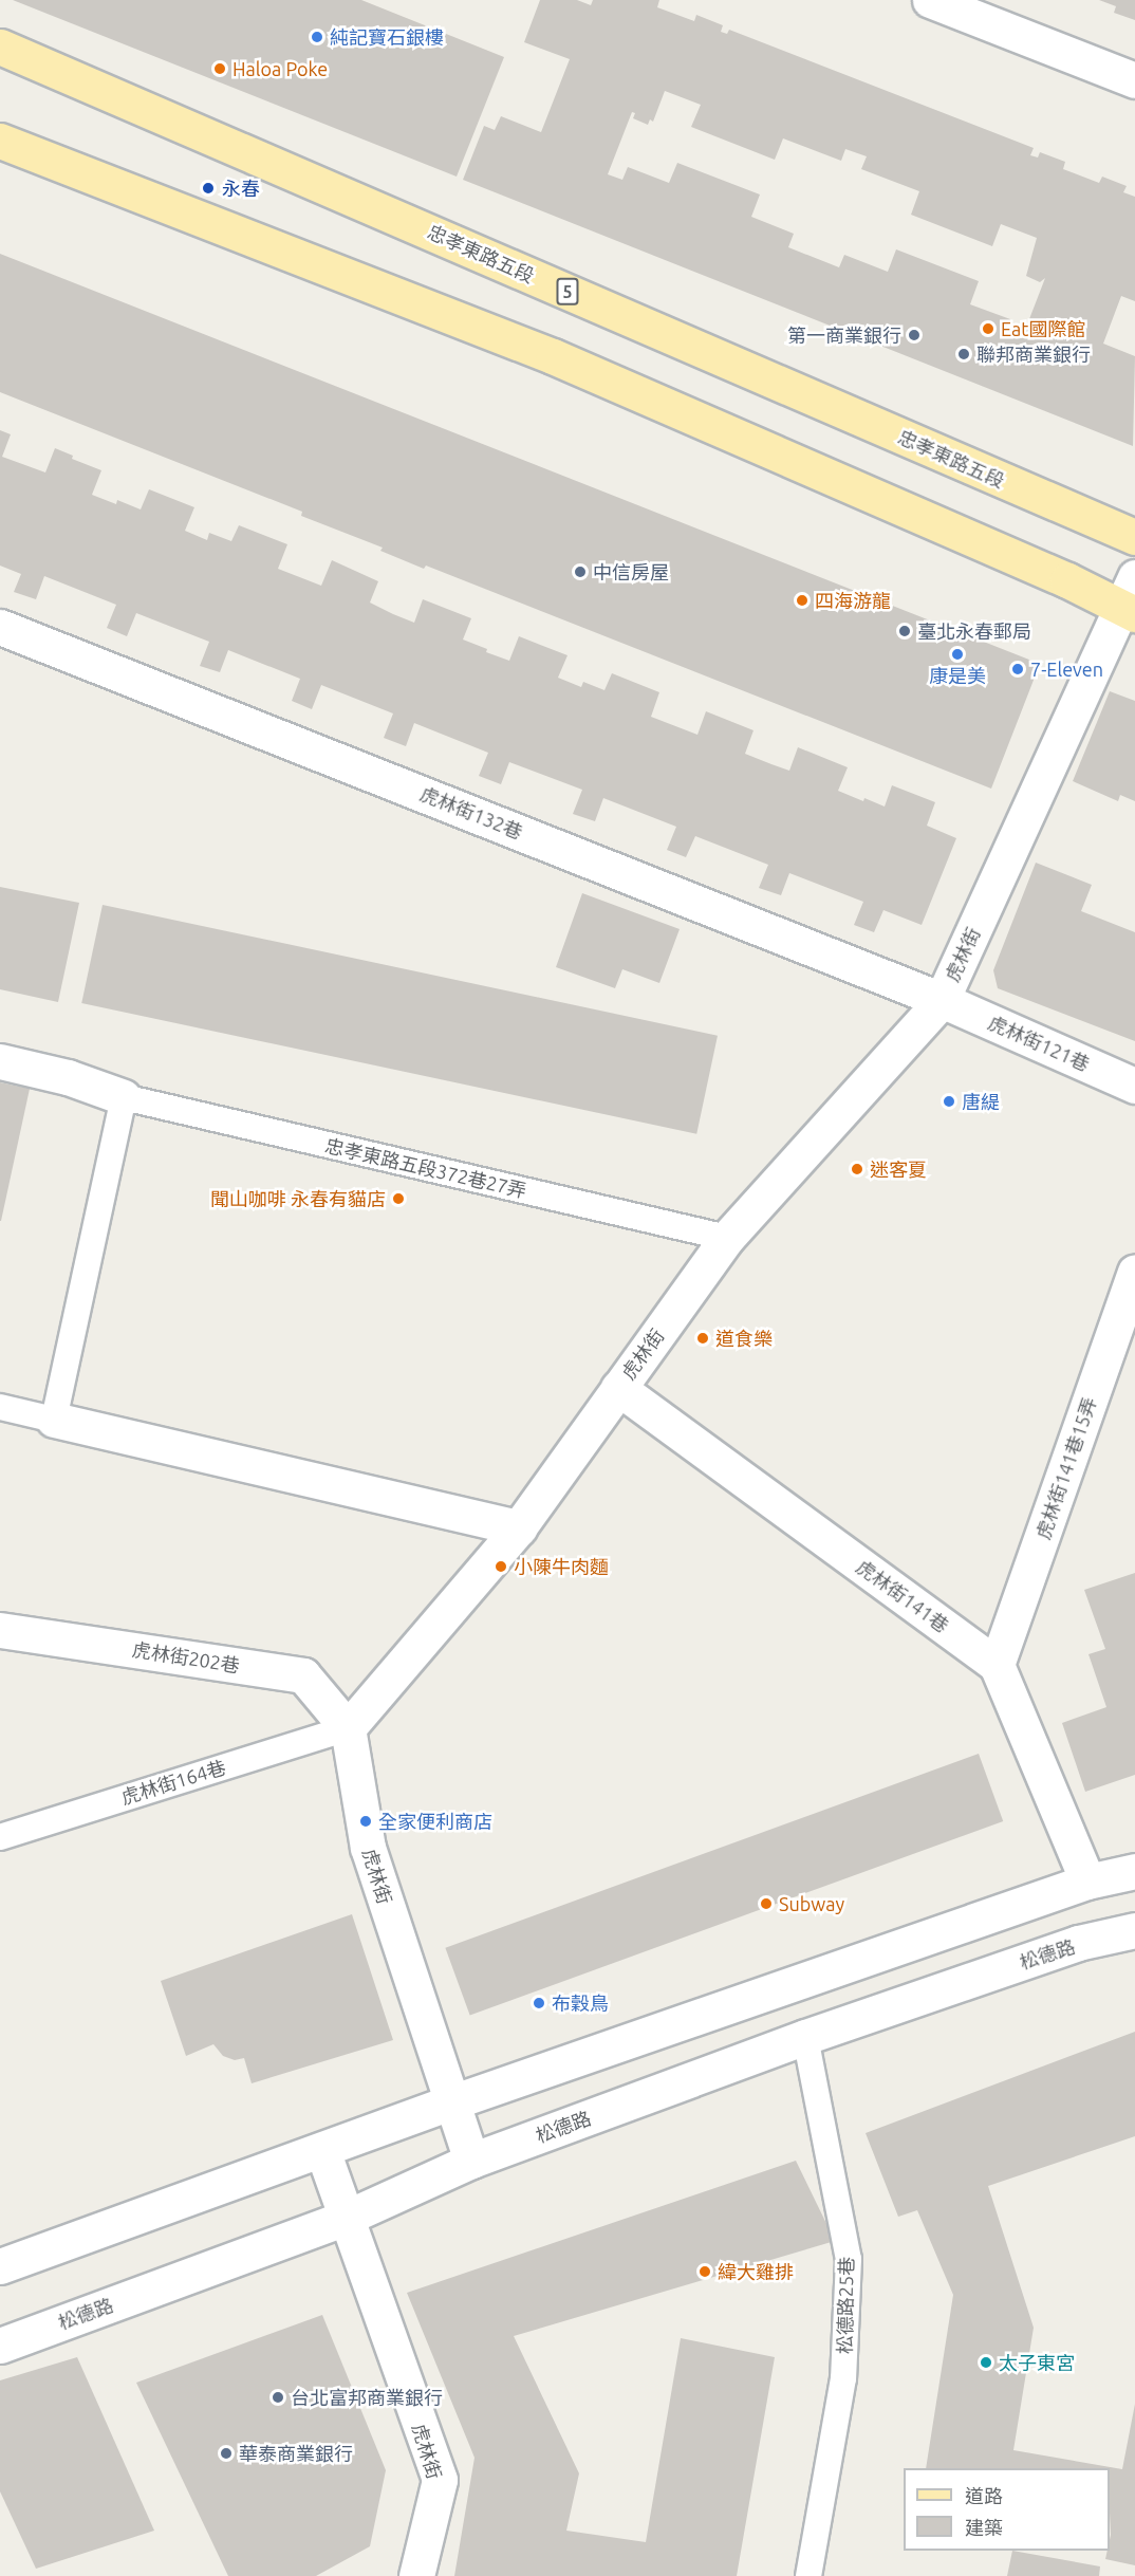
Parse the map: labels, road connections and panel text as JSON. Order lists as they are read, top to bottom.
{
  "streets": {
    "main road": ["忠孝東路五段", "5"],
    "street": [
      "虎林街132巷",
      "虎林街",
      "虎林街121巷",
      "忠孝東路五段372巷27弄",
      "虎林街141巷15弄",
      "虎林街141巷",
      "虎林街202巷",
      "松德路"
    ],
    "lane": ["虎林街164巷", "松德路25巷"]
  },
  "crossings": [
    ["虎林街132巷", "虎林街"],
    ["虎林街132巷", "虎林街121巷"],
    ["虎林街", "虎林街121巷"],
    ["虎林街", "忠孝東路五段372巷27弄"],
    ["虎林街", "虎林街141巷"],
    ["虎林街", "虎林街202巷"],
    ["虎林街", "虎林街164巷"],
    ["虎林街", "松德路"],
    ["虎林街141巷15弄", "虎林街141巷"],
    ["虎林街202巷", "虎林街164巷"],
    ["松德路", "松德路25巷"]
  ],
  "places": [
    "純記寶石銀樓",
    "Haloa Poke",
    "永春",
    "Eat國際館",
    "第一商業銀行",
    "聯邦商業銀行",
    "中信房屋",
    "四海游龍",
    "臺北永春郵局",
    "康是美",
    "7-Eleven",
    "唐緹",
    "迷客夏",
    "聞山咖啡 永春有貓店",
    "道食樂",
    "小陳牛肉麵",
    "全家便利商店",
    "Subway",
    "布穀鳥",
    "緯大雞排",
    "太子東宮",
    "台北富邦商業銀行",
    "華泰商業銀行"
  ],
  "legend": ["道路", "建築"]
}
